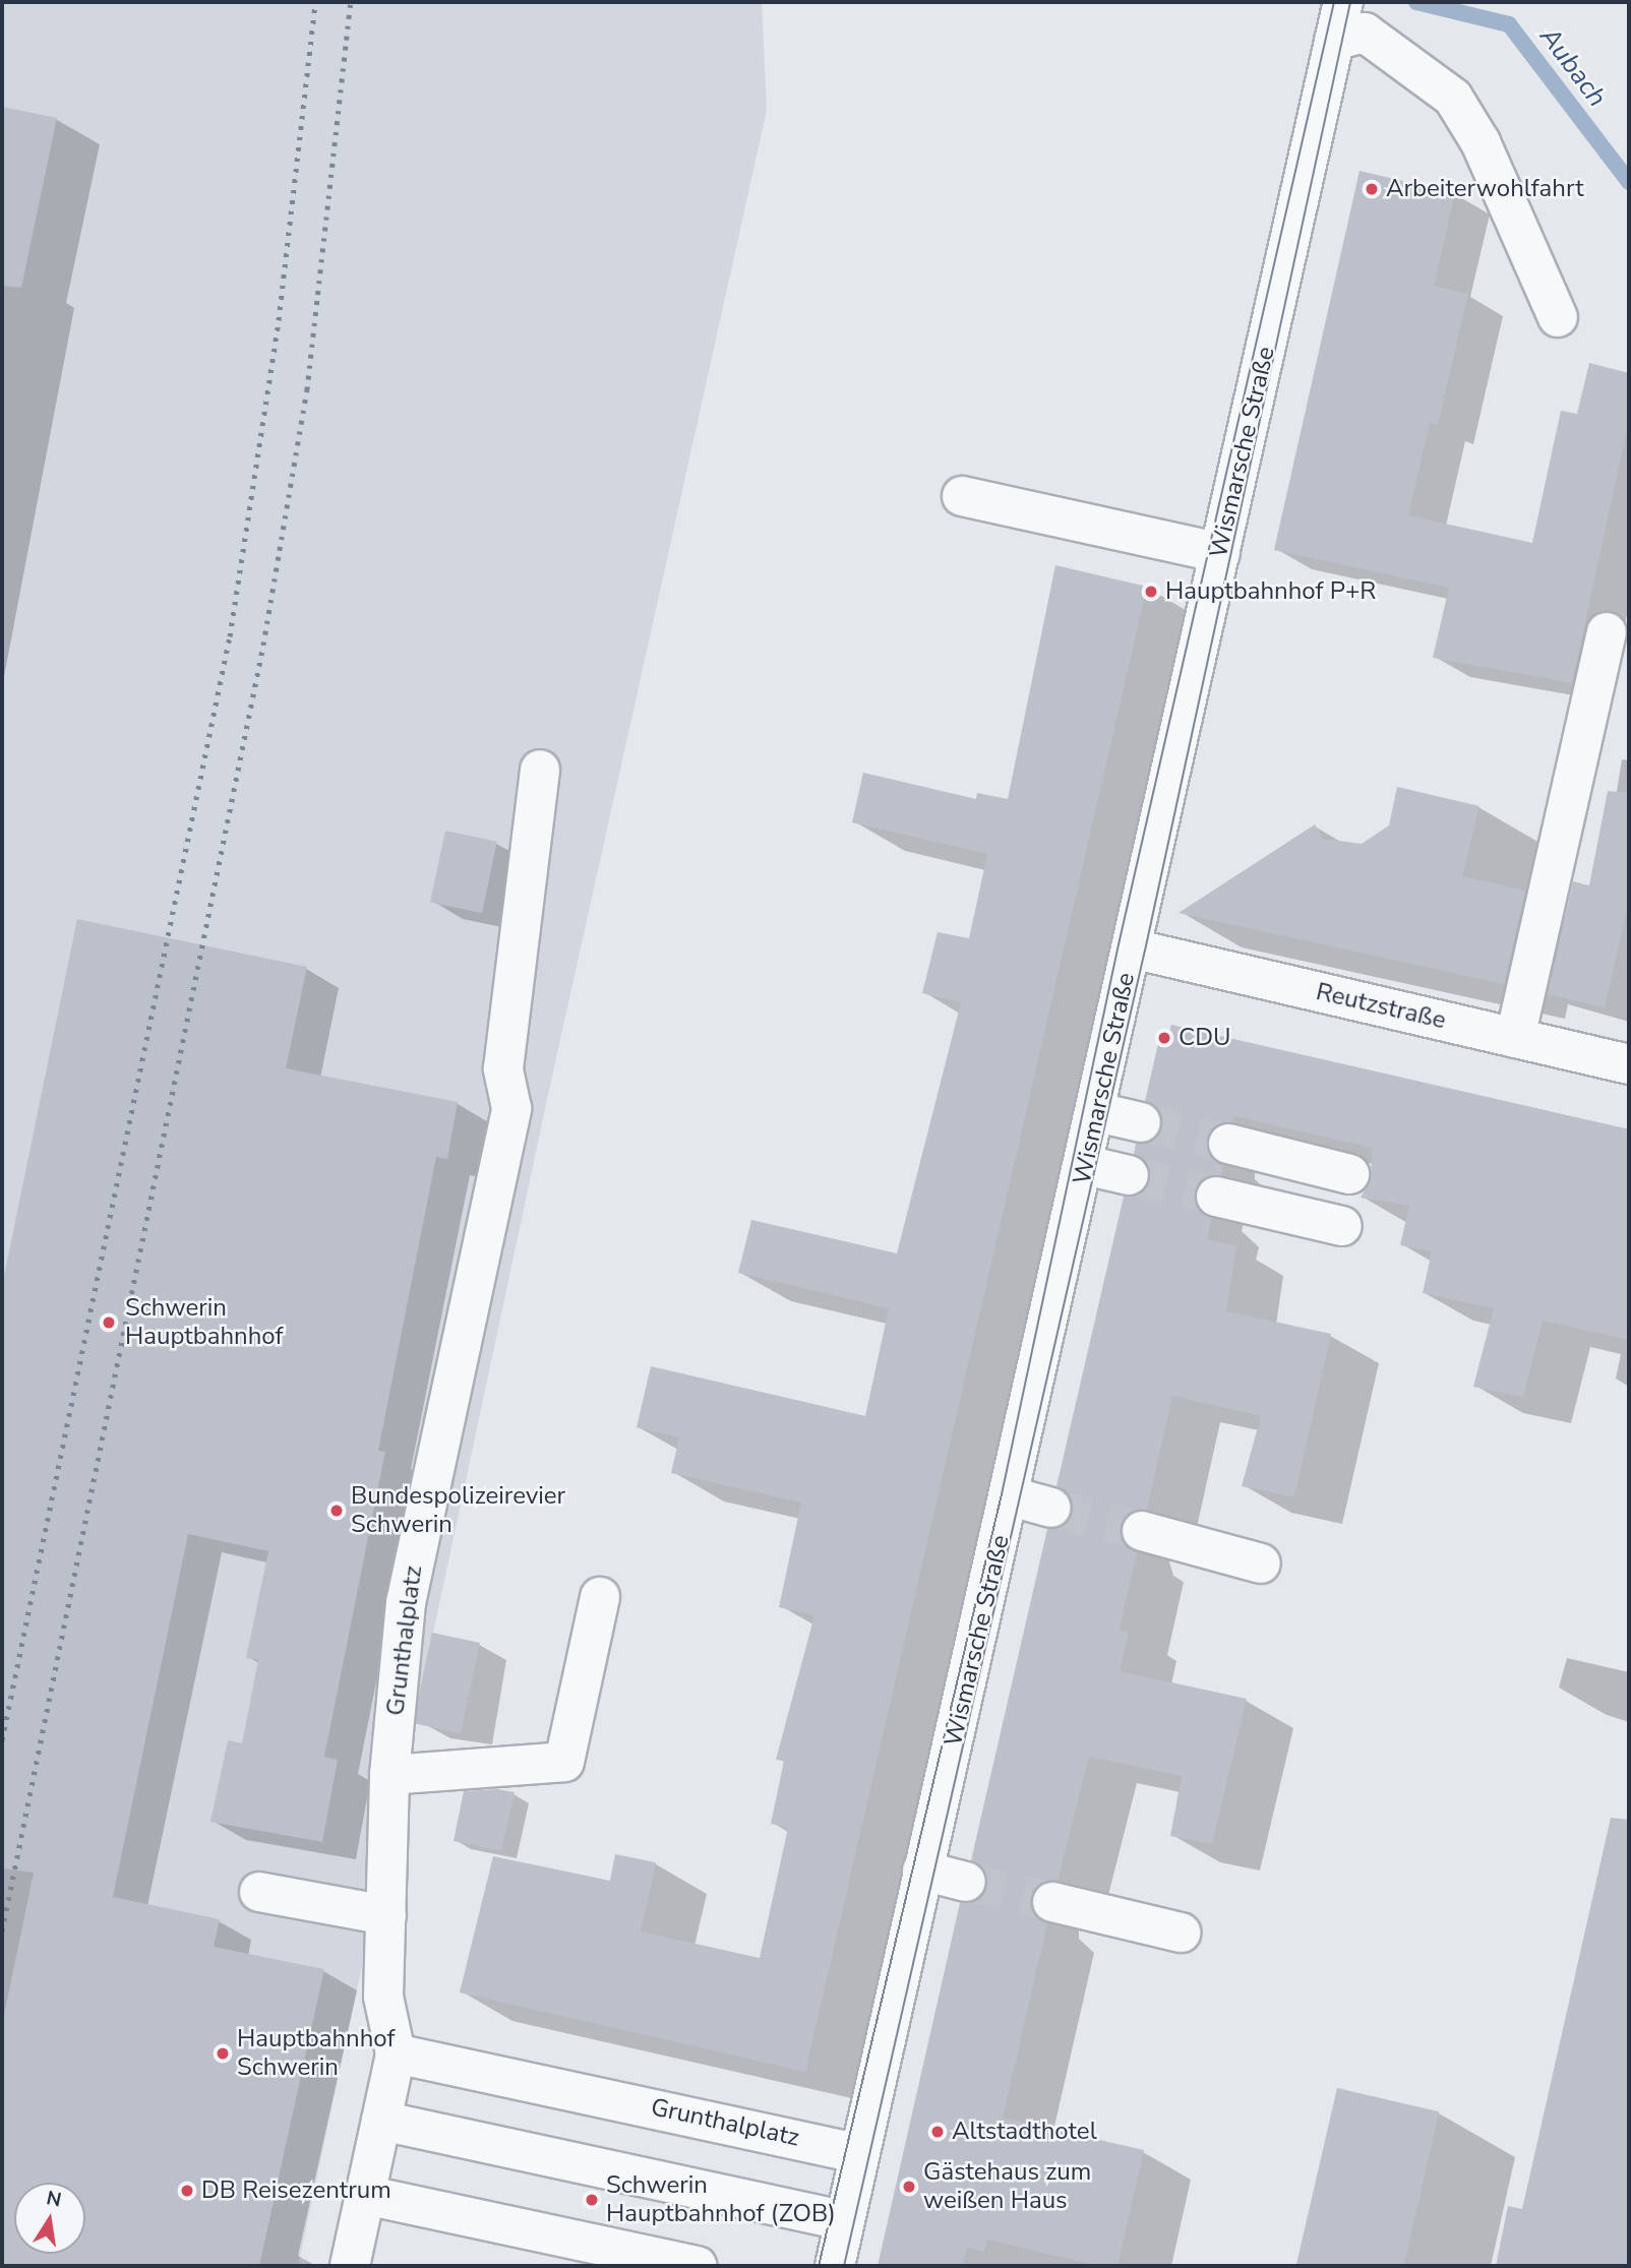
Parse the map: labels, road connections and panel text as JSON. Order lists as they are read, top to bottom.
{
  "streets": {
    "street": ["Wismarsche Straße", "Reutzstraße", "Grunthalplatz"]
  },
  "crossings": [
    ["Wismarsche Straße", "Reutzstraße"],
    ["Wismarsche Straße", "Grunthalplatz"]
  ],
  "water": ["Aubach"],
  "places": [
    "Arbeiterwohlfahrt",
    "Hauptbahnhof P+R",
    "CDU",
    "Schwerin Hauptbahnhof",
    "Bundespolizeirevier Schwerin",
    "Hauptbahnhof Schwerin",
    "Altstadthotel",
    "Gästehaus zum weißen Haus",
    "DB Reisezentrum",
    "Schwerin Hauptbahnhof (ZOB)"
  ],
  "north": "top"
}
